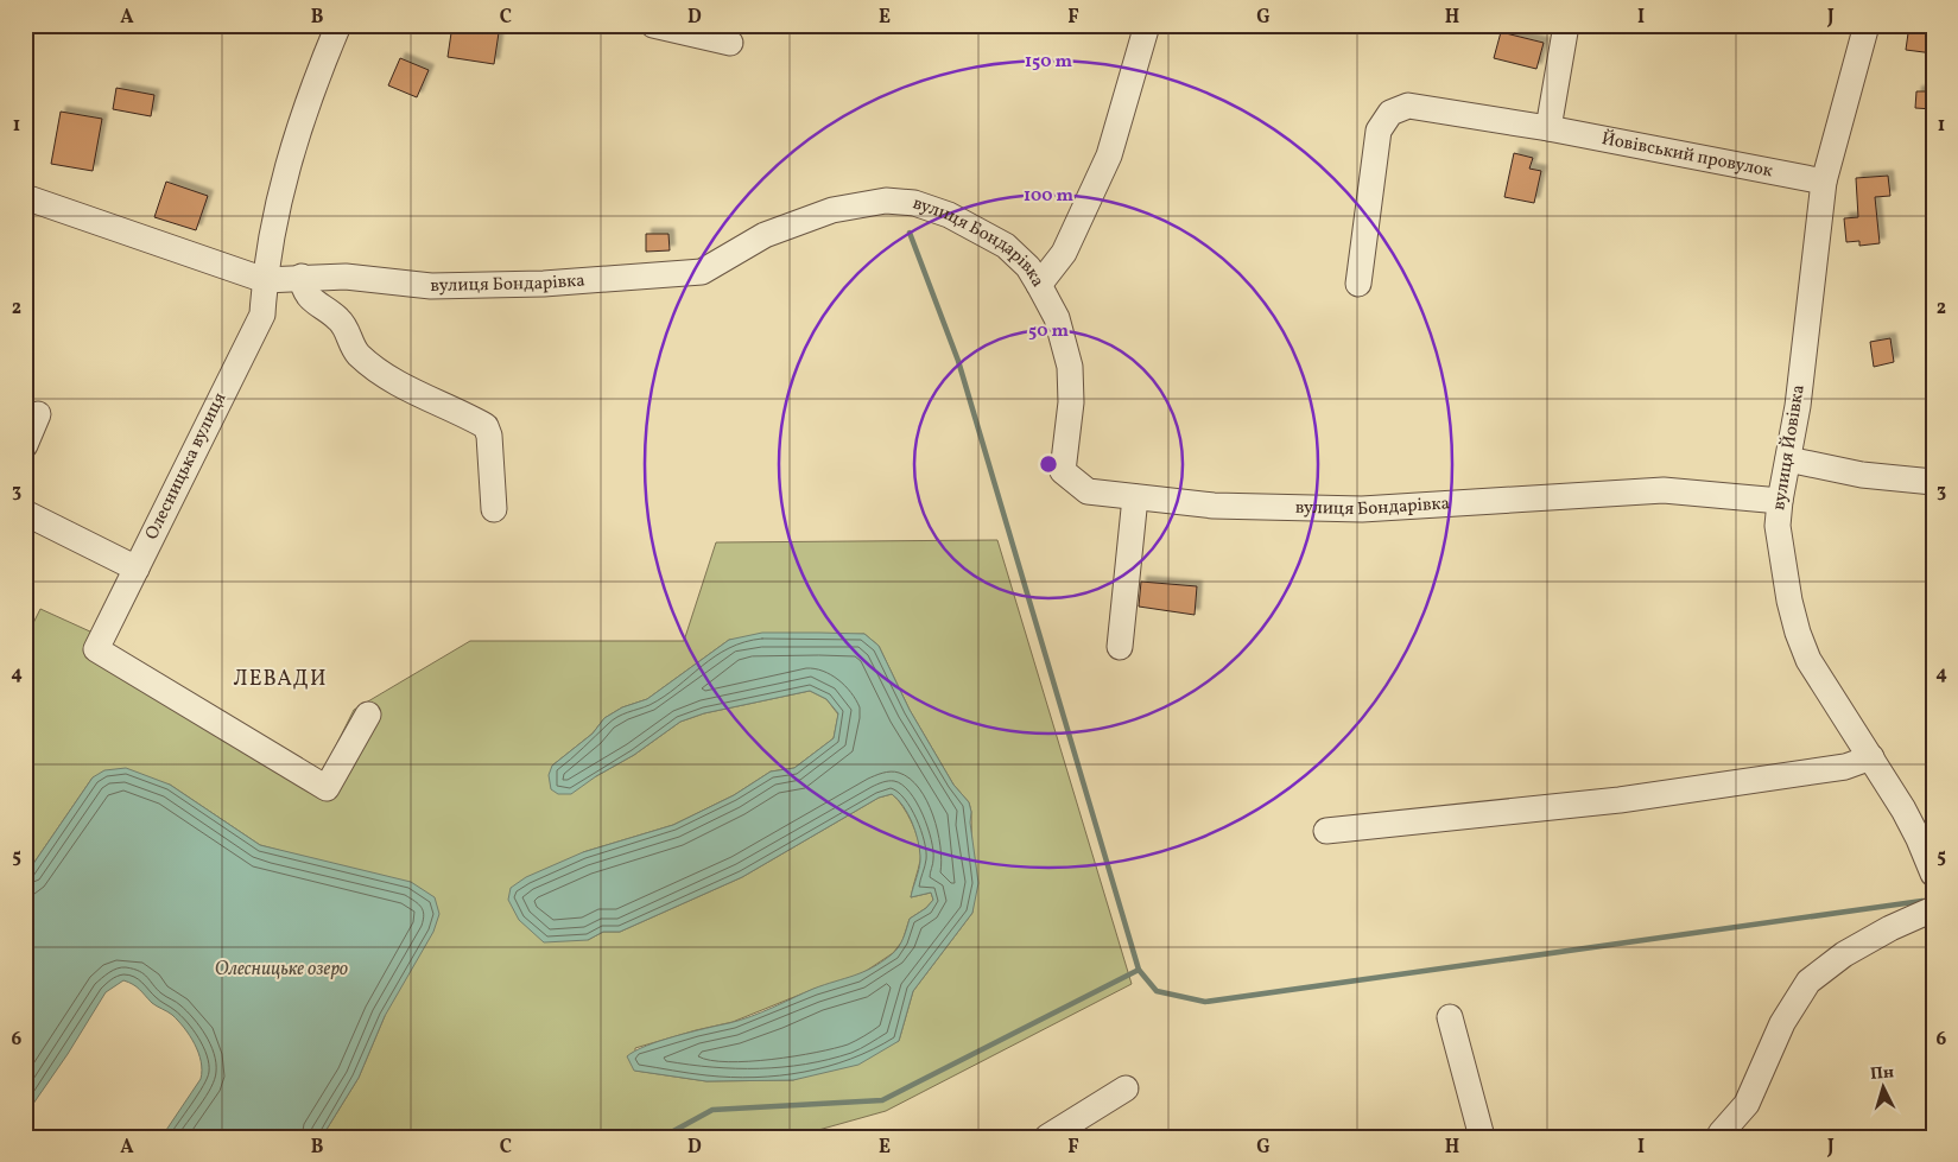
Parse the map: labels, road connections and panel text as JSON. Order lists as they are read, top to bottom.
{
  "streets": {
    "street": [
      "Йовівський провулок",
      "вулиця Бондарівка",
      "вулиця Йовівка",
      "Олесницька вулиця"
    ]
  },
  "crossings": [
    ["Йовівський провулок", "вулиця Йовівка"],
    ["вулиця Бондарівка", "вулиця Йовівка"],
    ["вулиця Бондарівка", "Олесницька вулиця"]
  ],
  "districts": ["ЛЕВАДИ"],
  "water": ["Олесницьке озеро"],
  "north": "top",
  "grid": {
    "columns": [
      "A",
      "B",
      "C",
      "D",
      "E",
      "F",
      "G",
      "H",
      "I",
      "J"
    ],
    "rows": [
      "1",
      "2",
      "3",
      "4",
      "5",
      "6"
    ]
  },
  "rings": ["150 m", "100 m", "50 m"]
}
